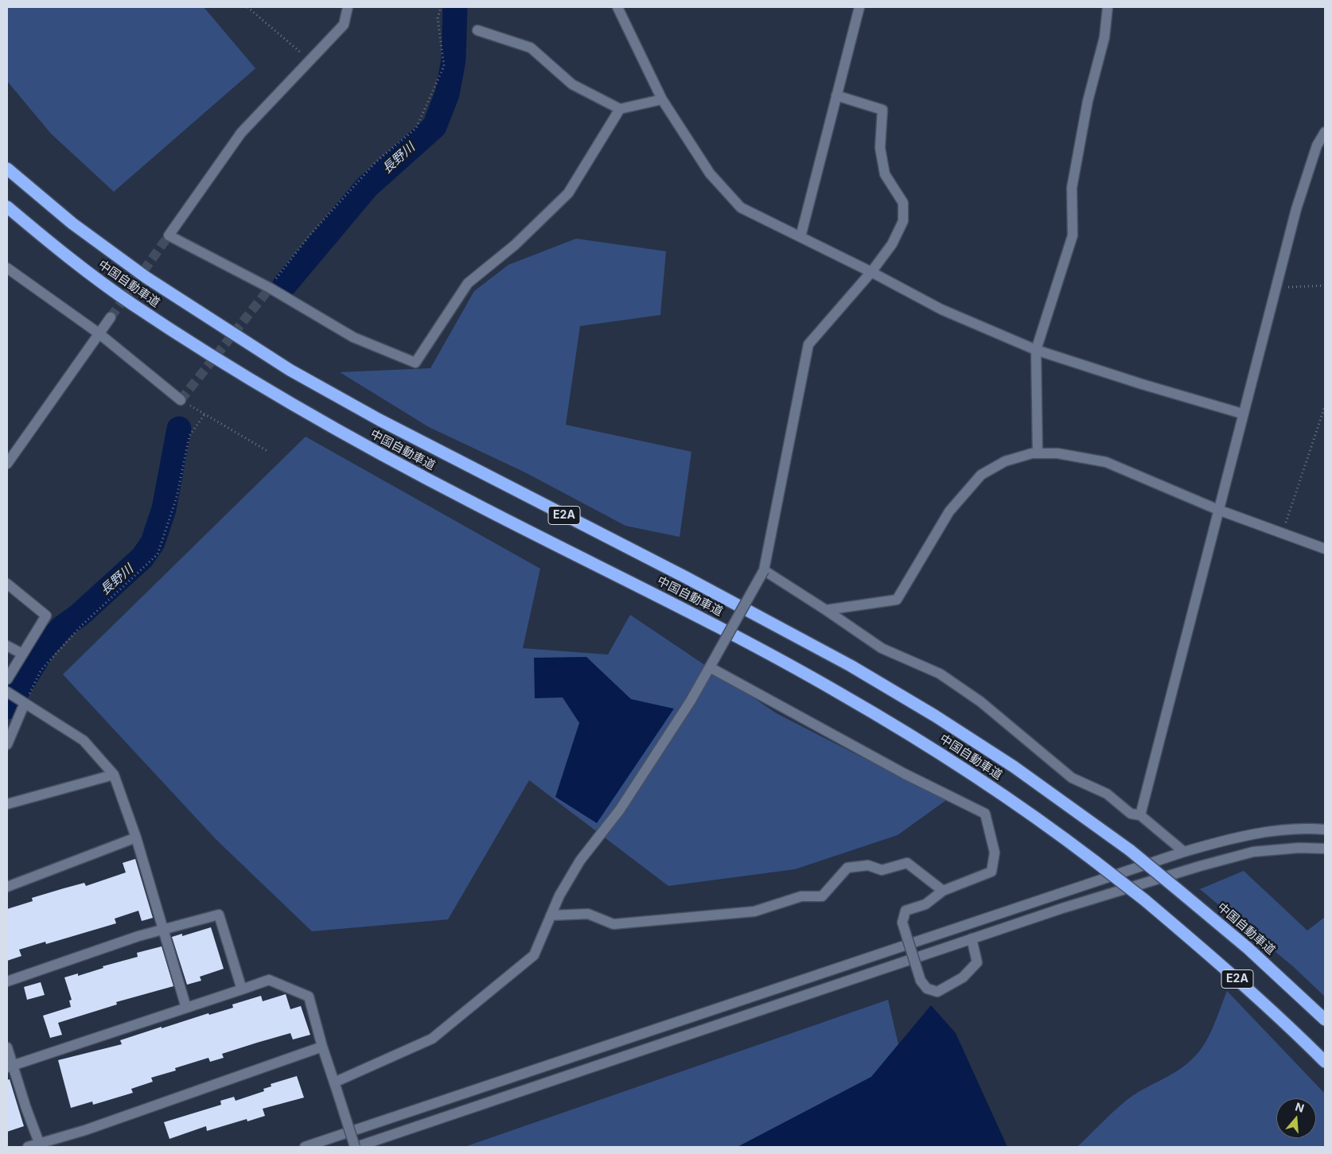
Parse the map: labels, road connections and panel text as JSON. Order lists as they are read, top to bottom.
{
  "streets": {
    "highway": ["中国自動車道", "E2A"]
  },
  "water": ["長野川"],
  "north": "top"
}
